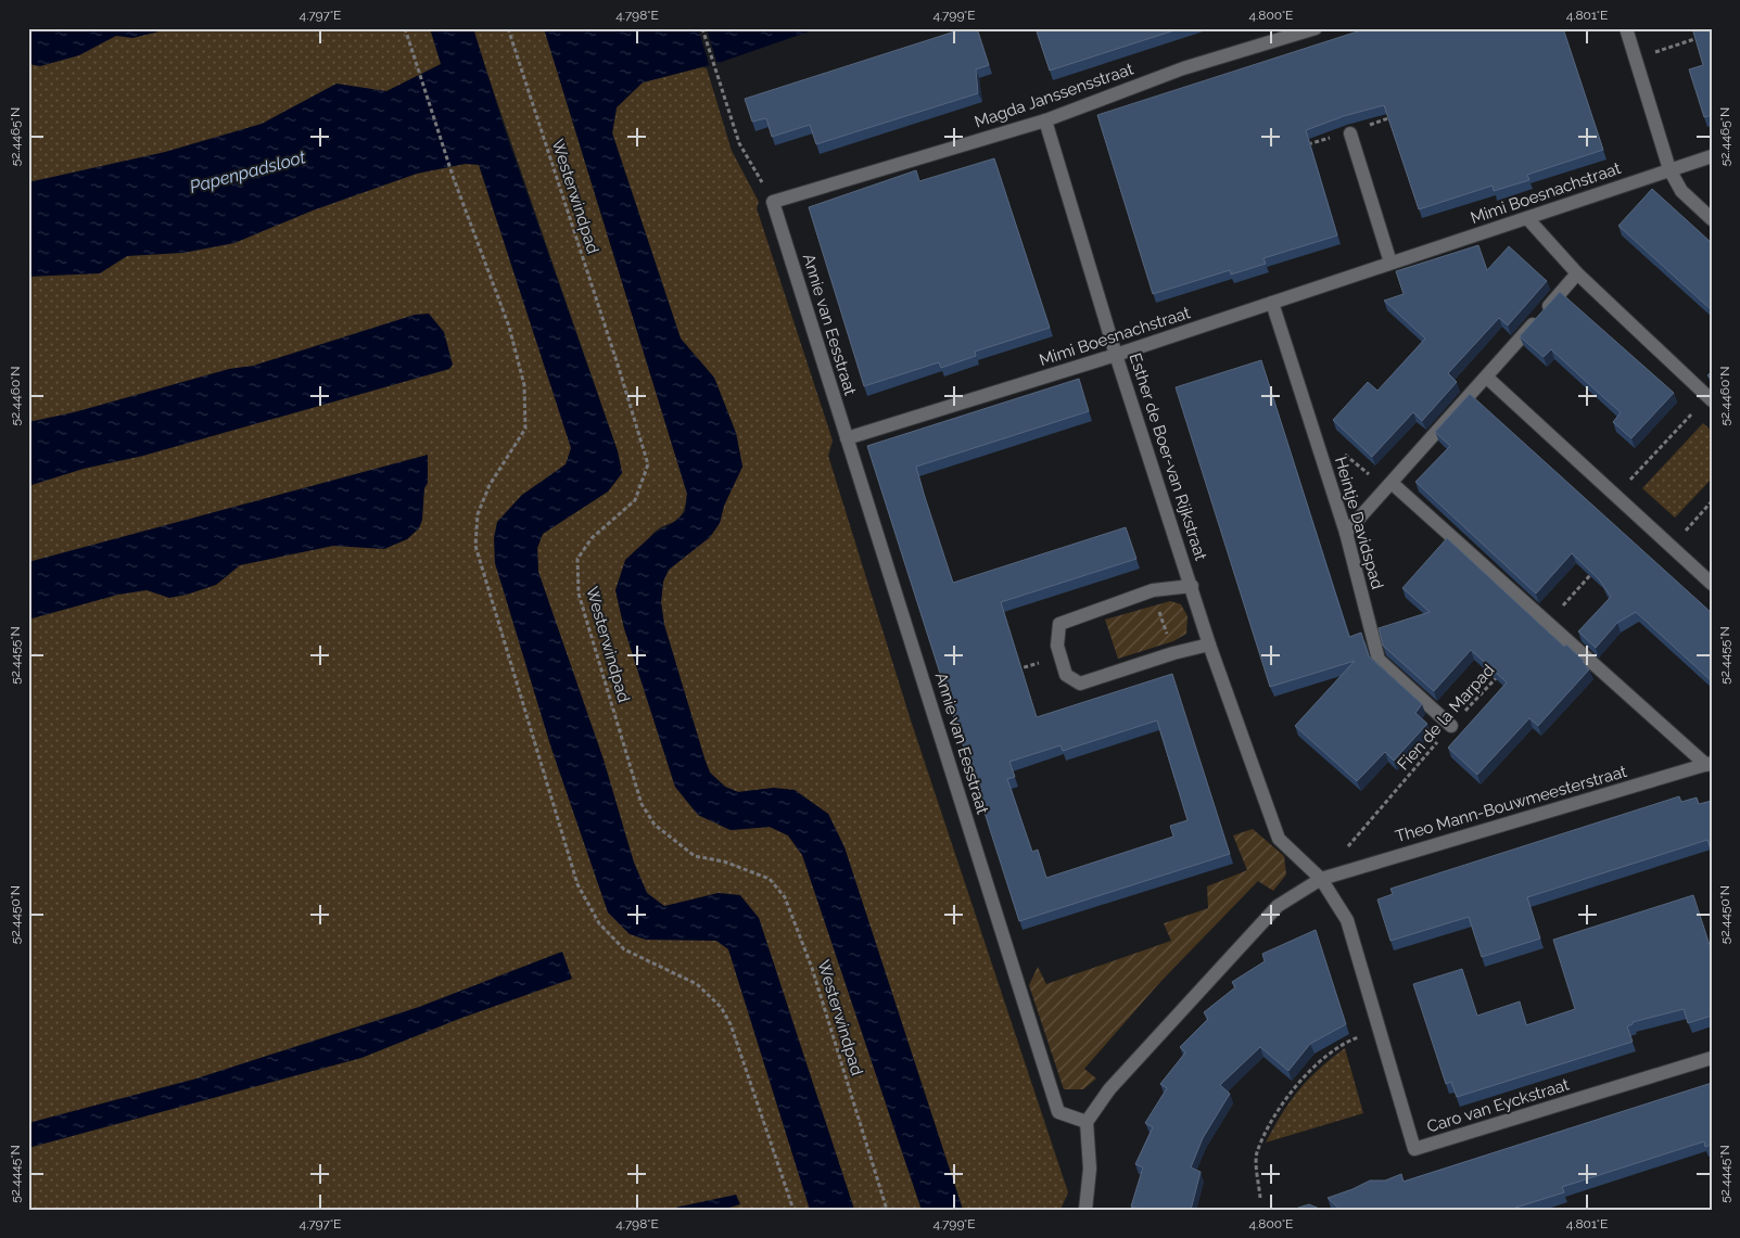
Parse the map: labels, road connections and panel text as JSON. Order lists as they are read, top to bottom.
{
  "streets": {
    "street": [
      "Magda Janssensstraat",
      "Mimi Boesnachstraat",
      "Annie van Eesstraat",
      "Esther de Boer-van Rijkstraat",
      "Heintje Davidspad",
      "Theo Mann-Bouwmeesterstraat",
      "Caro van Eyckstraat"
    ],
    "path": ["Westerwindpad", "Fien de la Marpad"]
  },
  "crossings": [
    ["Magda Janssensstraat", "Annie van Eesstraat"],
    ["Magda Janssensstraat", "Esther de Boer-van Rijkstraat"],
    ["Mimi Boesnachstraat", "Annie van Eesstraat"],
    ["Mimi Boesnachstraat", "Esther de Boer-van Rijkstraat"],
    ["Mimi Boesnachstraat", "Heintje Davidspad"],
    ["Esther de Boer-van Rijkstraat", "Fien de la Marpad"],
    ["Esther de Boer-van Rijkstraat", "Theo Mann-Bouwmeesterstraat"],
    ["Esther de Boer-van Rijkstraat", "Caro van Eyckstraat"],
    ["Heintje Davidspad", "Fien de la Marpad"],
    ["Fien de la Marpad", "Theo Mann-Bouwmeesterstraat"],
    ["Fien de la Marpad", "Caro van Eyckstraat"],
    ["Theo Mann-Bouwmeesterstraat", "Caro van Eyckstraat"]
  ],
  "water": ["Papenpadsloot"],
  "coordinates": [
    "4.797°E",
    "4.798°E",
    "4.799°E",
    "4.800°E",
    "4.801°E",
    "52.4465°N",
    "52.4460°N",
    "52.4455°N",
    "52.4450°N",
    "52.4445°N"
  ]
}
